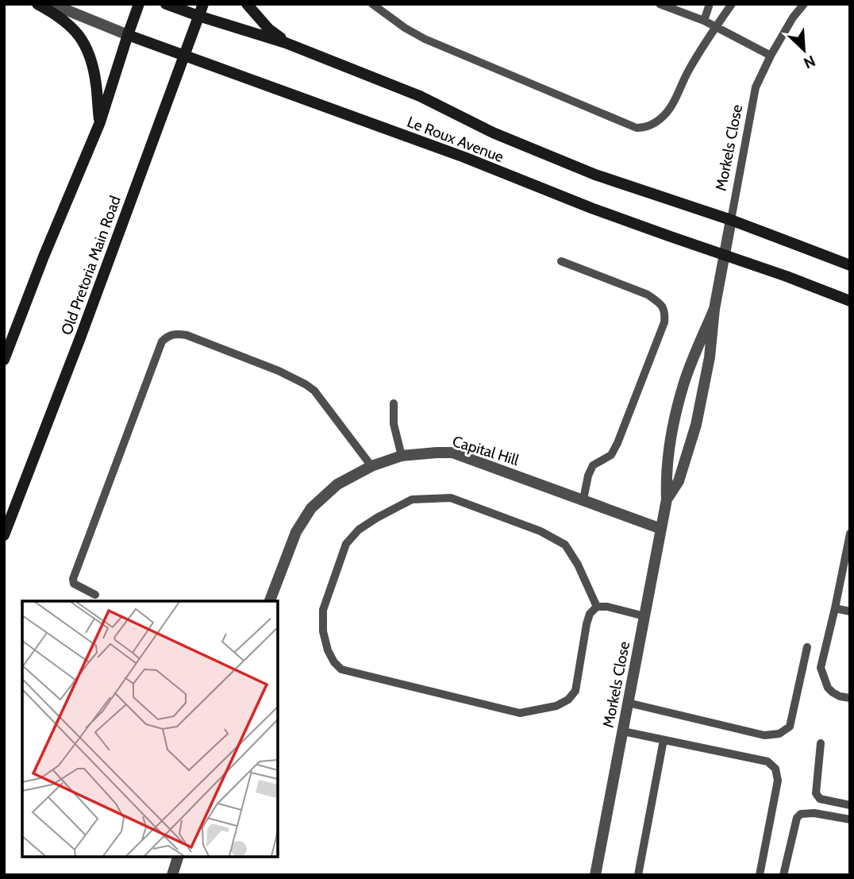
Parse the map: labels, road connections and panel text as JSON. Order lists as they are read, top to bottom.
{
  "streets": {
    "main road": ["Le Roux Avenue", "Old Pretoria Main Road"],
    "street": ["Morkels Close", "Capital Hill"]
  },
  "crossings": [
    ["Le Roux Avenue", "Morkels Close"],
    ["Le Roux Avenue", "Old Pretoria Main Road"],
    ["Morkels Close", "Capital Hill"]
  ],
  "north": "bottom right"
}
